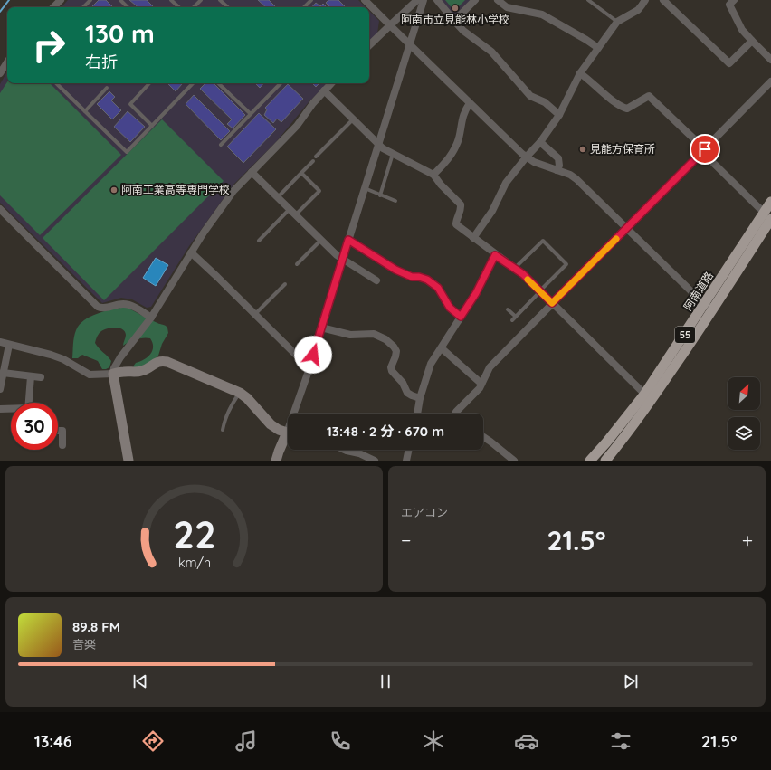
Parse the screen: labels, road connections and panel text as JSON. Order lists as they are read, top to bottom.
{
  "streets": {
    "highway": ["阿南道路", "55"]
  },
  "places": ["阿南市立見能林小学校", "見能方保育所", "阿南工業高等専門学校"],
  "north": "top right",
  "page": {
    "turn": ["130 m", "右折"],
    "limit": "30",
    "trip": "13:48 · 2 分 · 670 m",
    "tile": "エアコン",
    "heat": ["−", "21.5°", "+"],
    "song": ["89.8 FM", "音楽"],
    "tabs": ["13:46", "21.5°"],
    "gauge": ["22", "km/h"]
  }
}
